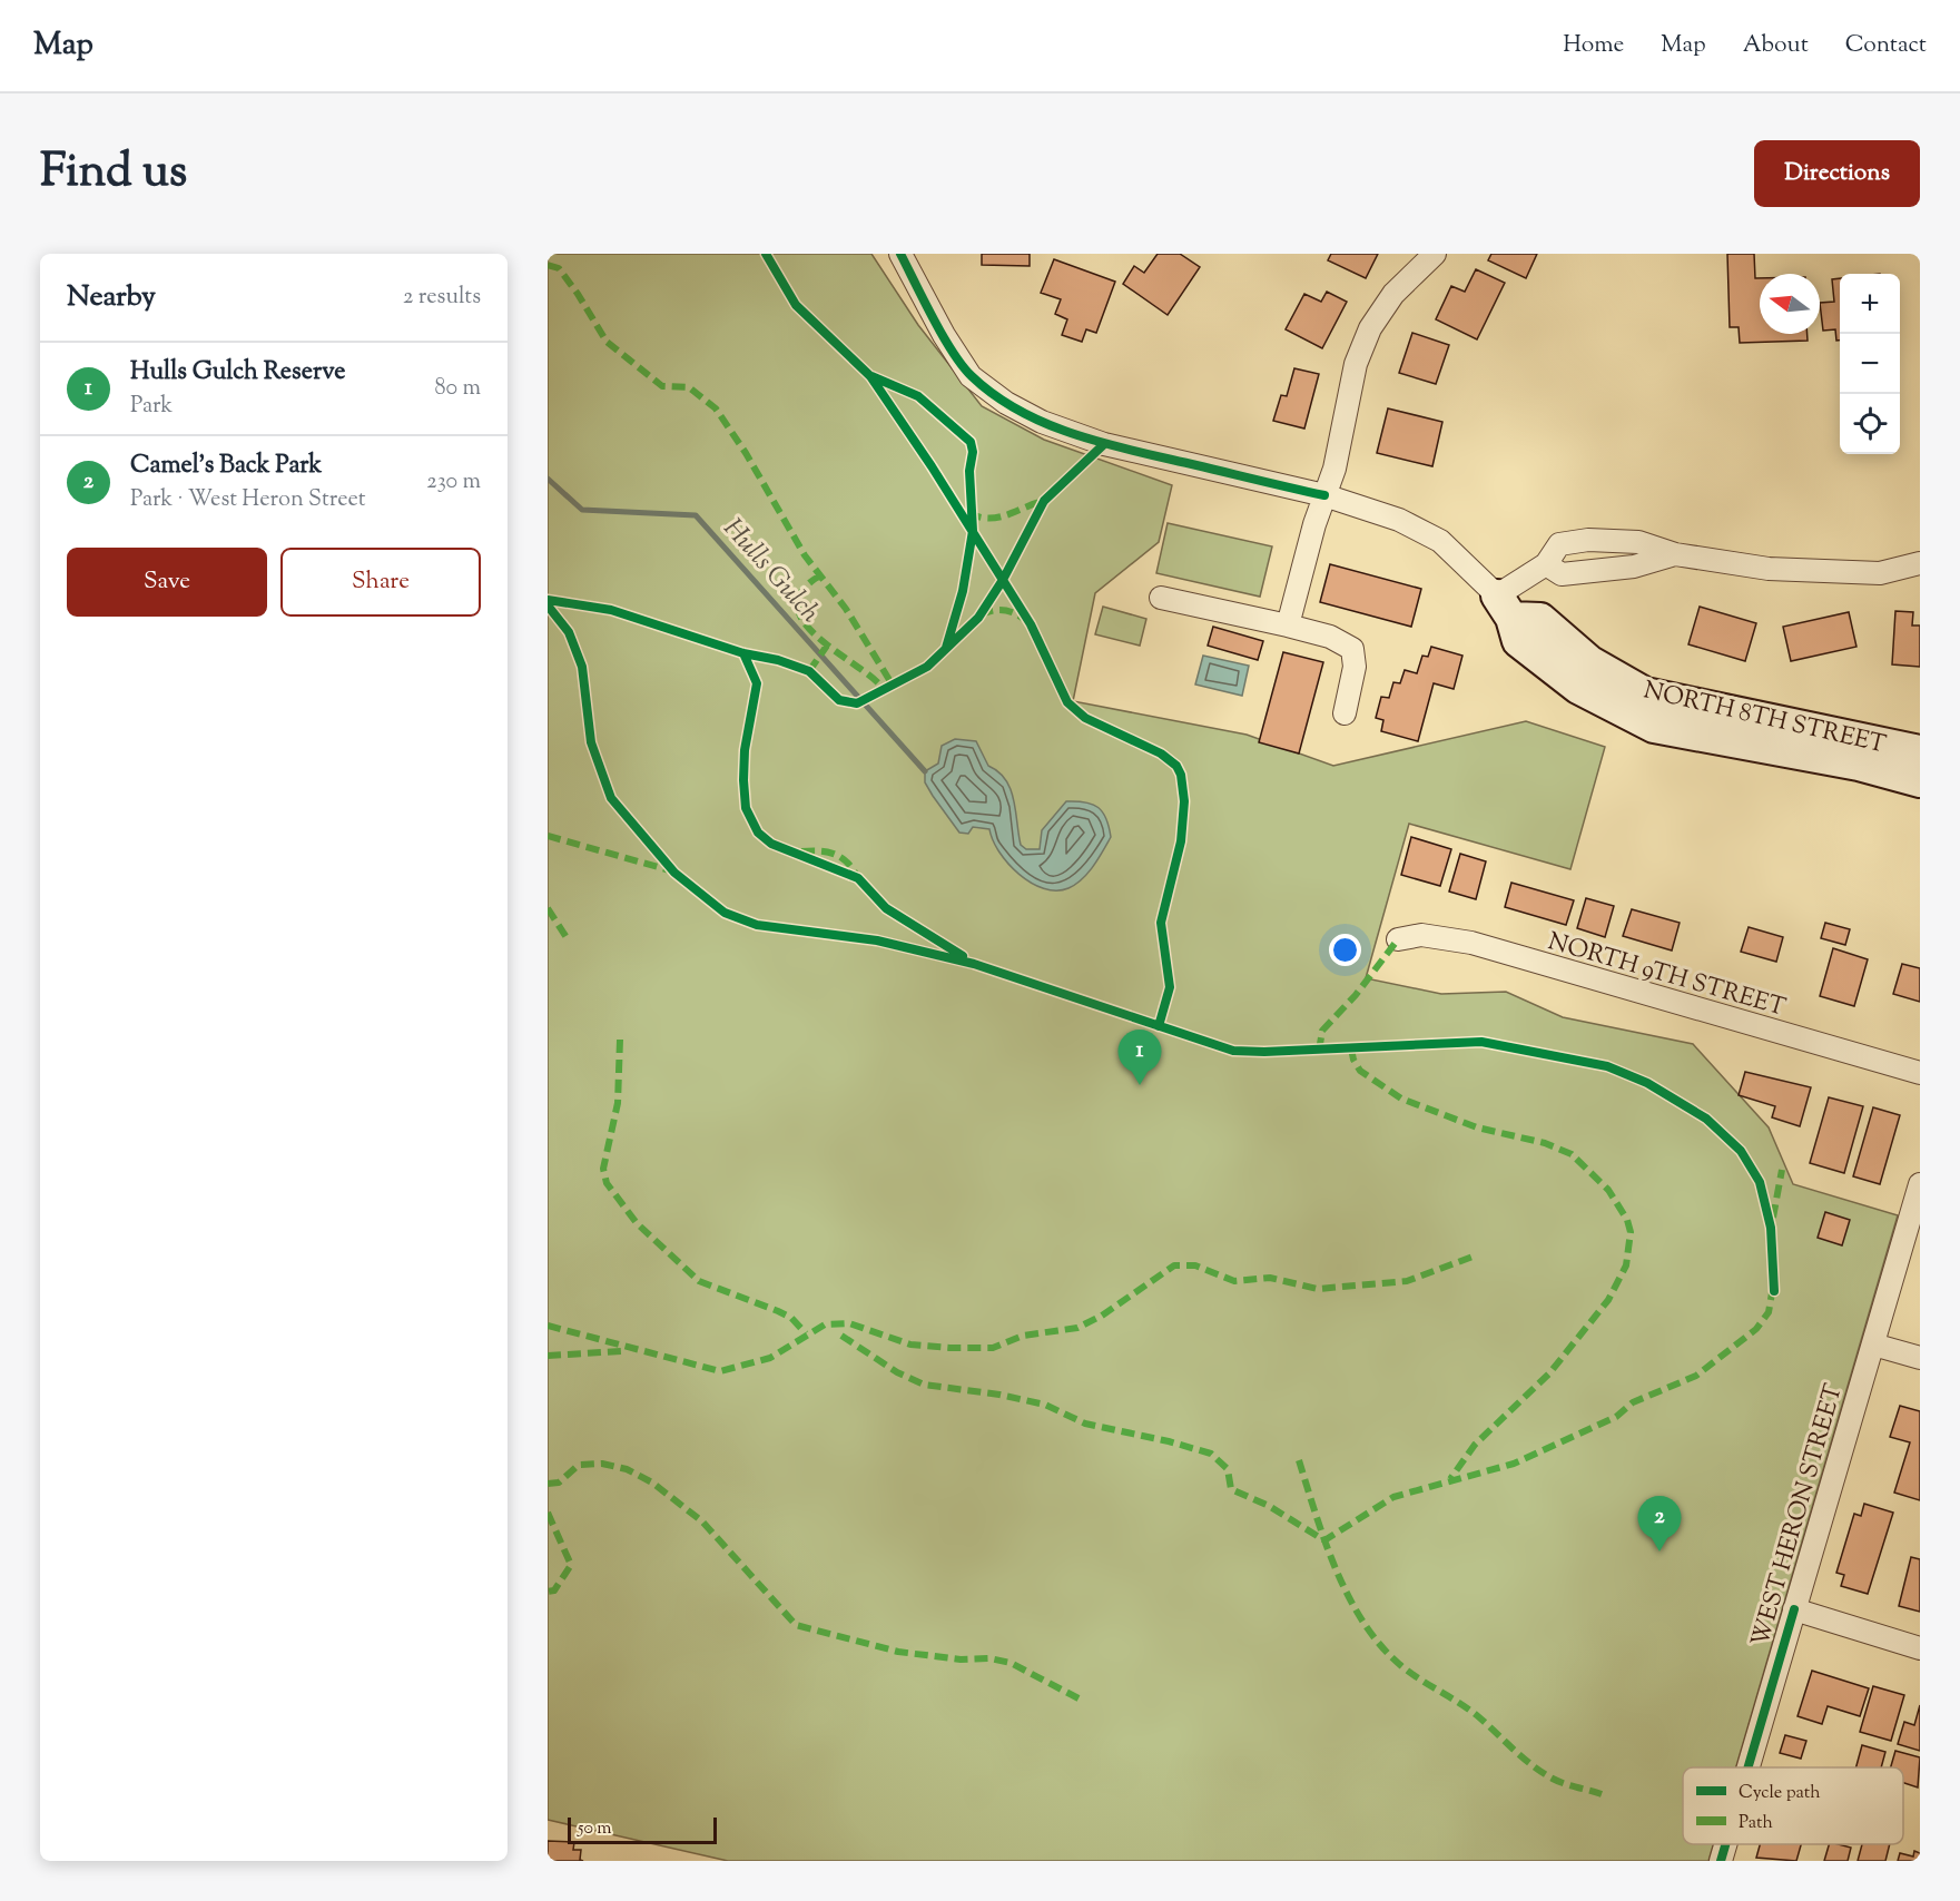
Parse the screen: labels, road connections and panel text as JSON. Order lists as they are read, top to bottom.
{
  "streets": {
    "street": ["NORTH 8TH STREET", "NORTH 9TH STREET", "WEST HERON STREET"]
  },
  "water": ["Hulls Gulch"],
  "legend": ["Cycle path", "Path"],
  "scale_bar": "50 m",
  "north": "left",
  "page": {
    "header": "Map",
    "nav": [
      "Home",
      "Map",
      "About",
      "Contact"
    ],
    "title": "Find us",
    "buttons": [
      "Directions",
      ["Save", "Share"]
    ],
    "heading": ["Nearby", "2 results"],
    "map_buttons": ["+", "−"],
    "list": [
      {
        "mark": "1",
        "name": "Hulls Gulch Reserve",
        "note": "Park",
        "value": "80 m"
      },
      {
        "mark": "2",
        "name": "Camel's Back Park",
        "note": "Park · West Heron Street",
        "value": "230 m"
      }
    ],
    "pins": ["1", "2"],
    "scale": "50 m"
  }
}
